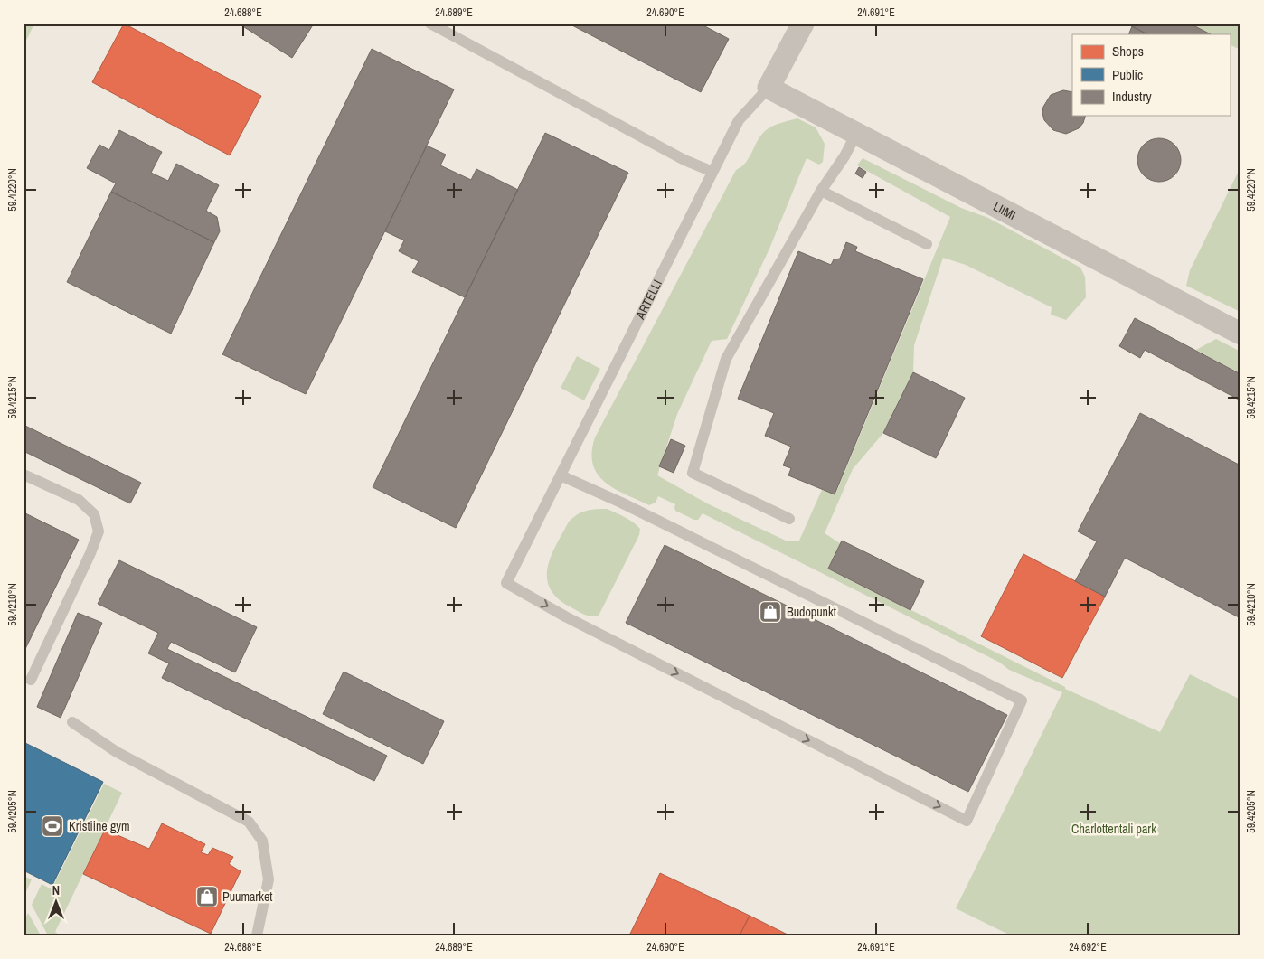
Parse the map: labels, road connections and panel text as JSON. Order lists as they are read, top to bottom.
{
  "streets": {
    "street": ["LIIMI", "ARTELLI"]
  },
  "crossings": [
    ["LIIMI", "ARTELLI"]
  ],
  "parks": ["Charlottentali park"],
  "places": {
    "shop": ["Budopunkt", "Puumarket"],
    "sports": ["Kristiine gym"]
  },
  "legend": ["Shops", "Public", "Industry"],
  "north": "top",
  "coordinates": [
    "24.688°E",
    "24.689°E",
    "24.690°E",
    "24.691°E",
    "59.4220°N",
    "59.4215°N",
    "59.4210°N",
    "59.4205°N",
    "24.692°E"
  ]
}
